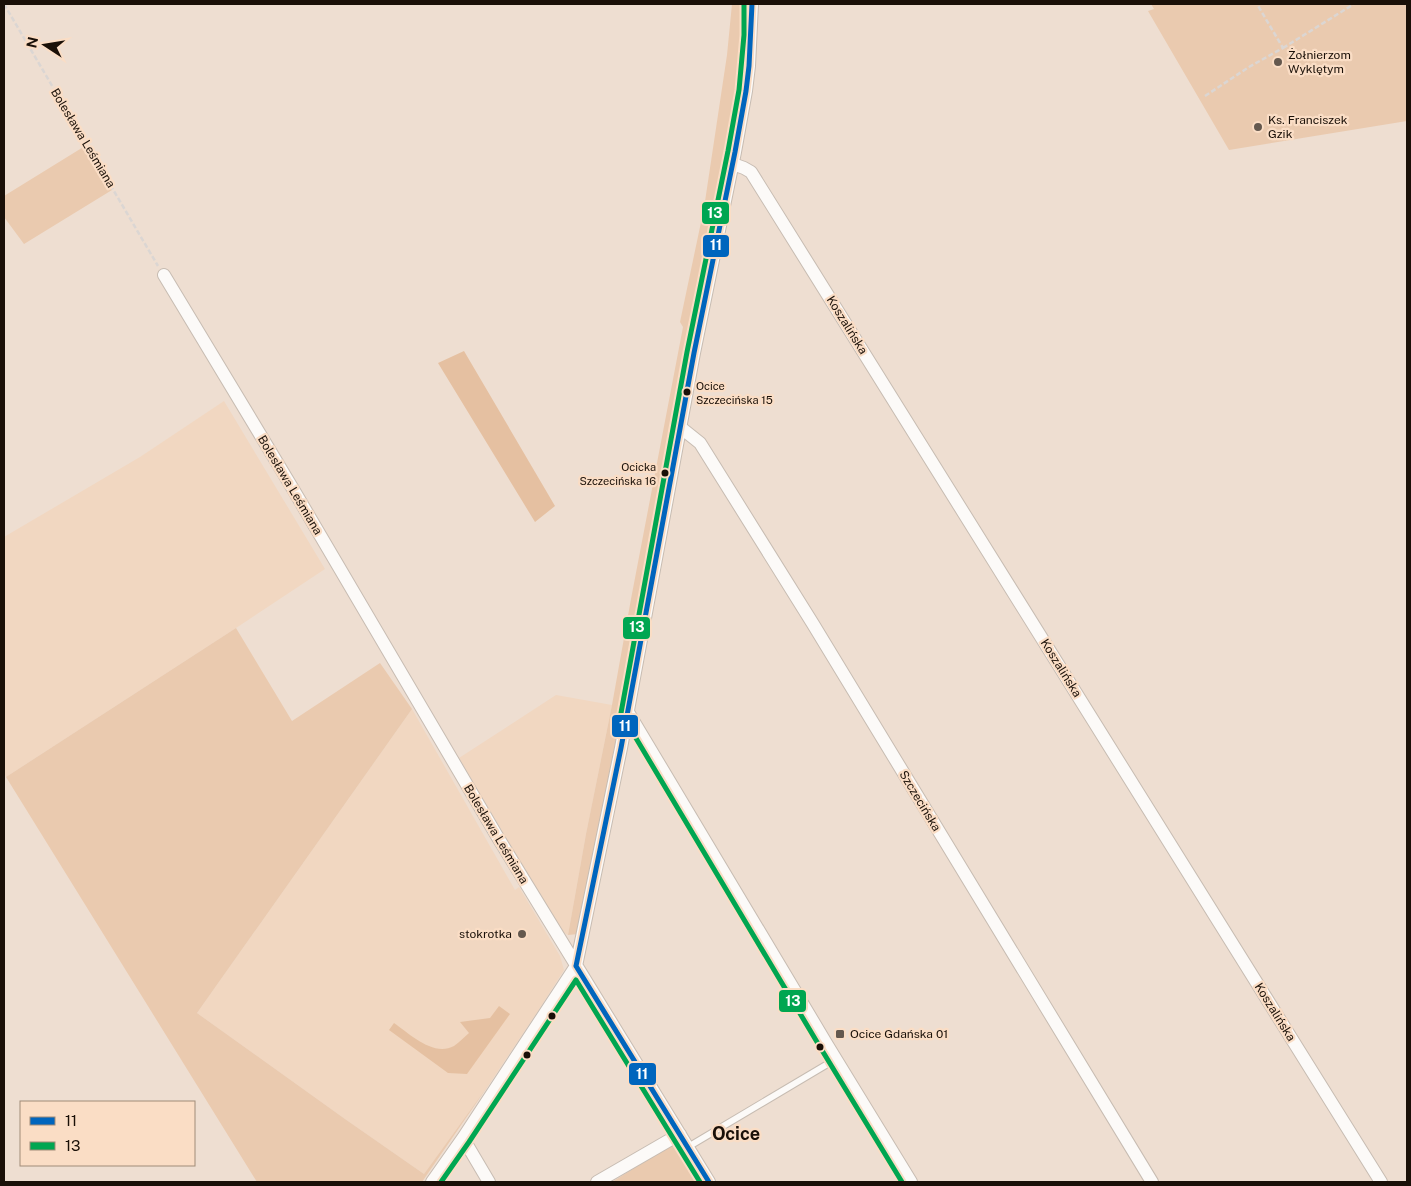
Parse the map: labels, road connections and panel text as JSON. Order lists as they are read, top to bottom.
{
  "streets": {
    "street": ["Bolesława Leśmiana", "Koszalińska", "Szczecińska"]
  },
  "districts": ["Ocice"],
  "places": {
    "other": [
      "Żołnierzom Wyklętym",
      "Ks. Franciszek Gzik",
      "Ocice Szczecińska 15",
      "Ocicka Szczecińska 16",
      "stokrotka"
    ],
    "transit": ["Ocice Gdańska 01"]
  },
  "lines": ["transit line 11", "transit line 13"],
  "legend": ["11", "13"],
  "north": "left"
}
